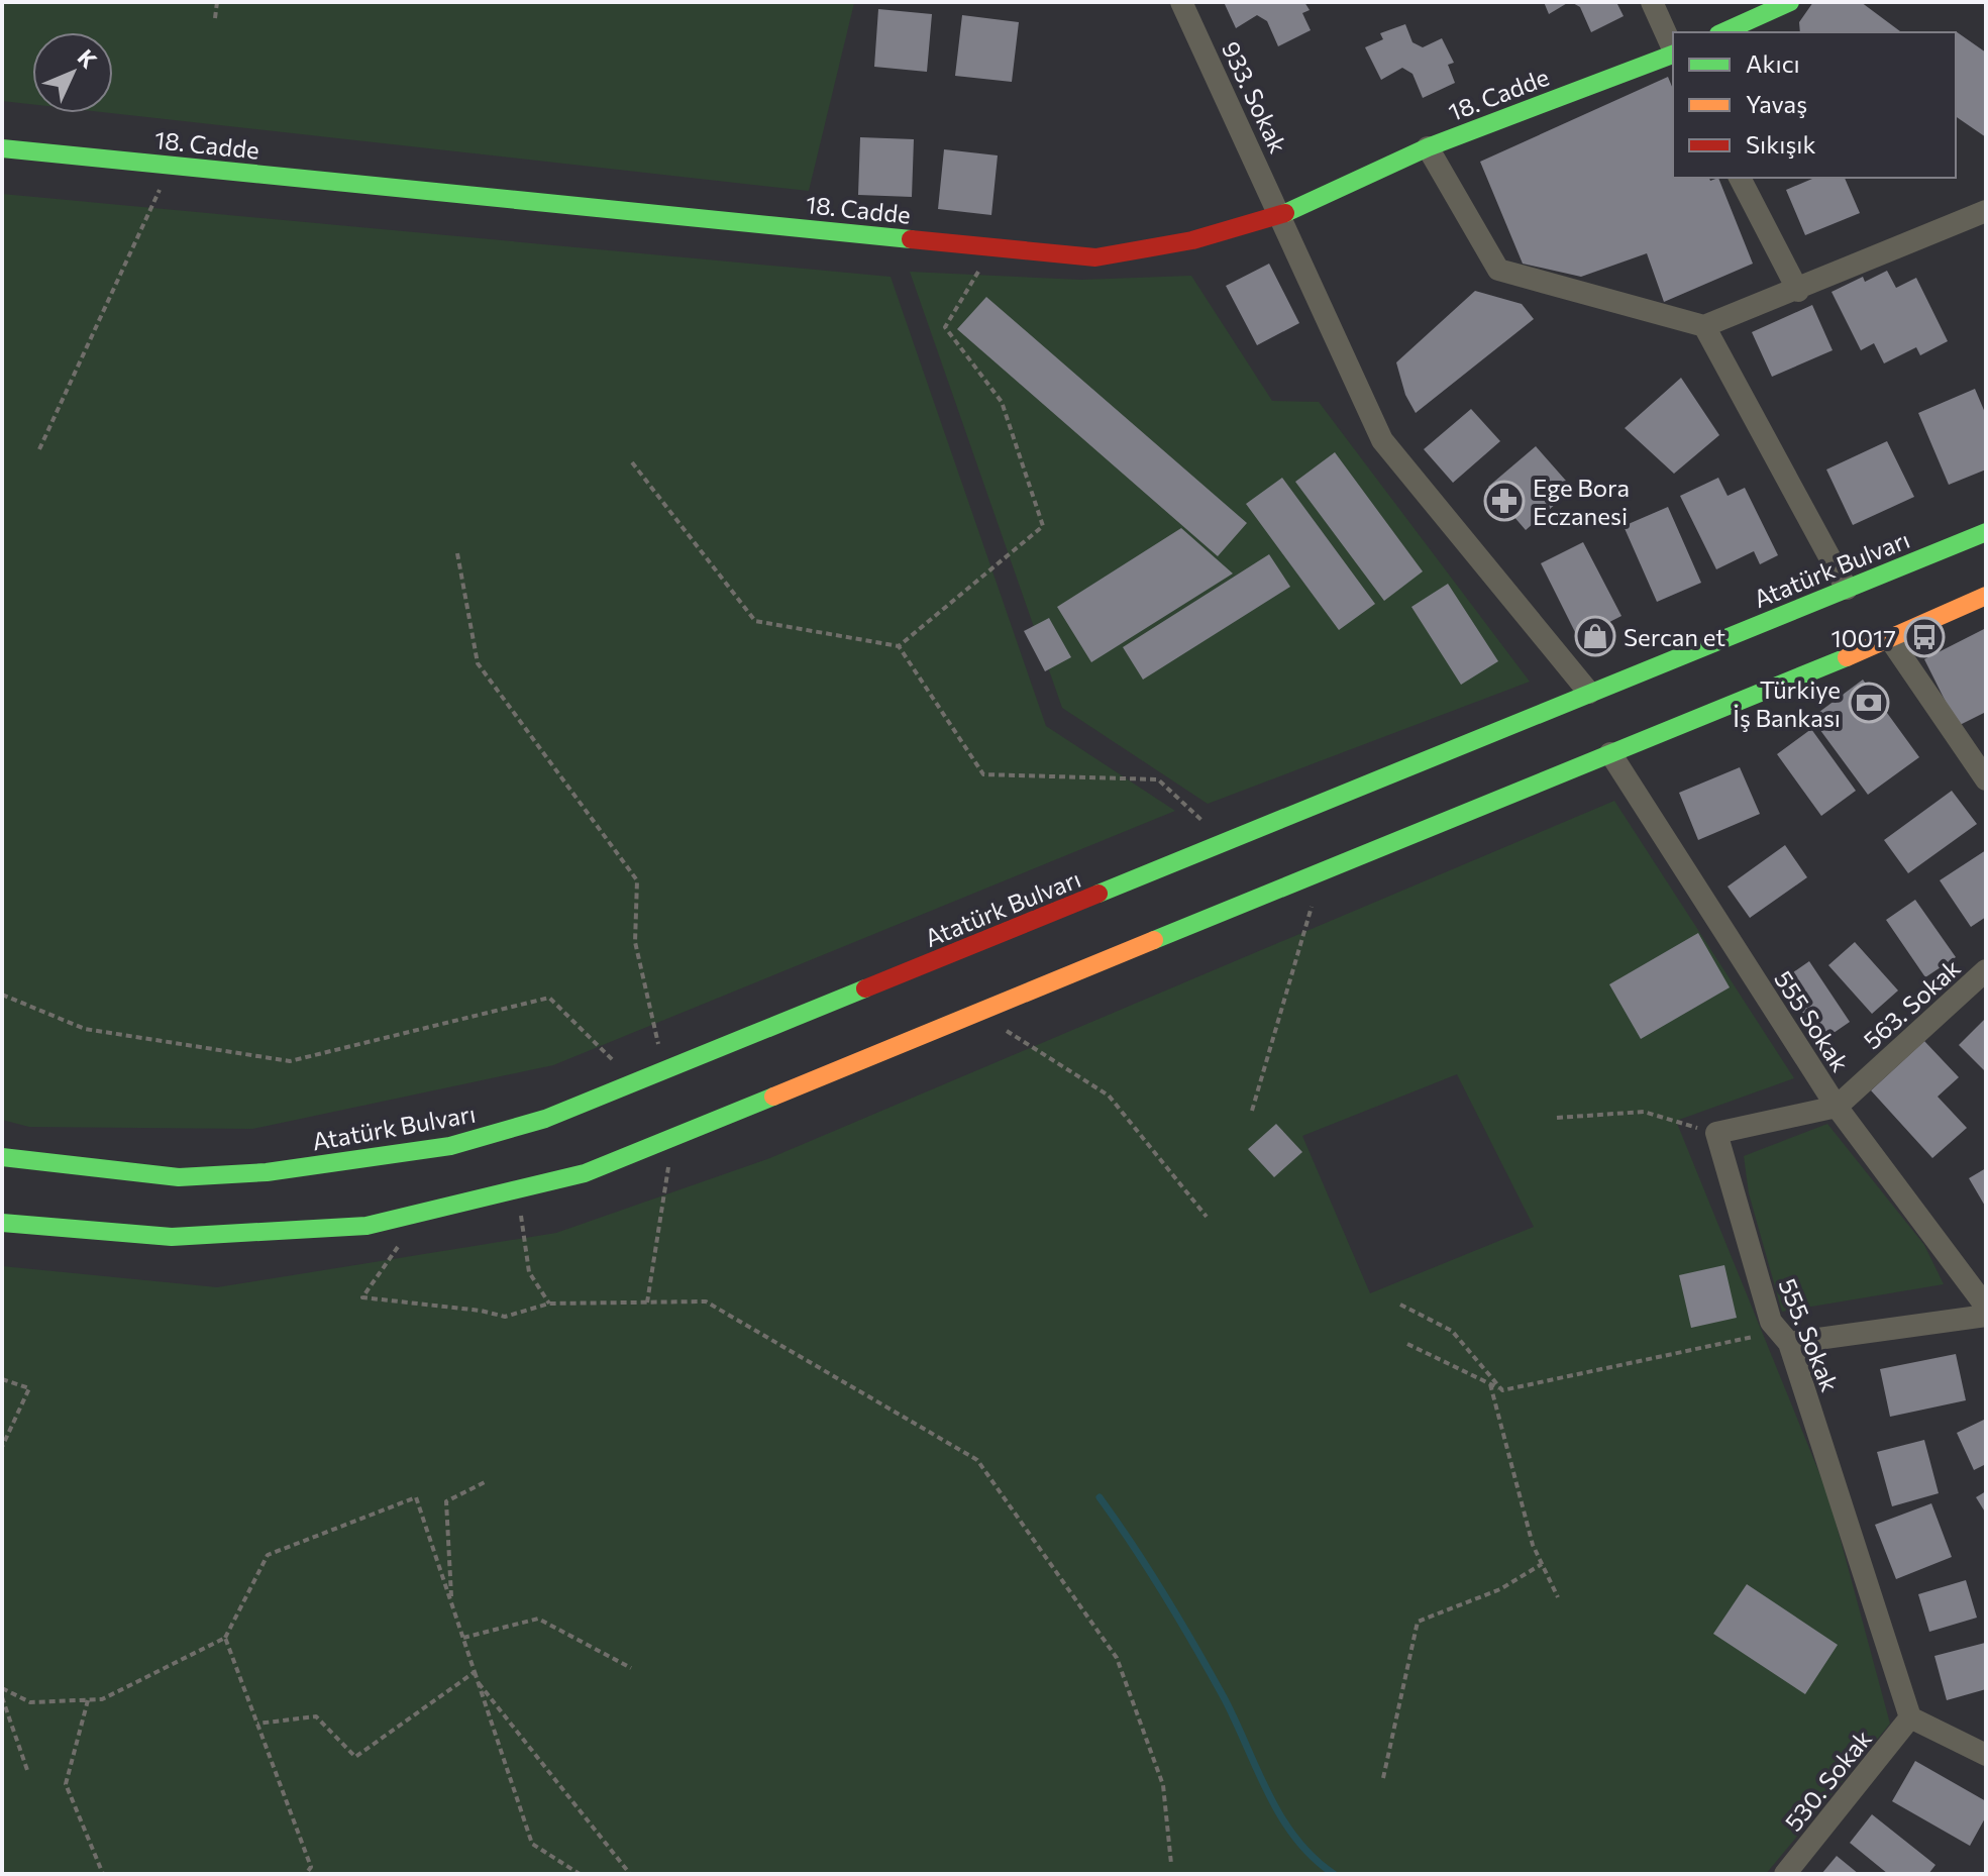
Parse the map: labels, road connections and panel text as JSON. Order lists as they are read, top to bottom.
{
  "streets": {
    "main road": ["18. Cadde", "Atatürk Bulvarı"],
    "street": [
      "933. Sokak",
      "563. Sokak",
      "555 Sokak",
      "555. Sokak",
      "530. Sokak"
    ]
  },
  "crossings": [
    ["18. Cadde", "933. Sokak"],
    ["933. Sokak", "Atatürk Bulvarı"],
    ["563. Sokak", "555 Sokak"],
    ["555. Sokak", "530. Sokak"]
  ],
  "places": {
    "pharmacy": ["Ege Bora Eczanesi"],
    "shop": ["Sercan et"],
    "bus stop": ["10017"],
    "bank": ["Türkiye İş Bankası"]
  },
  "legend": ["Akıcı", "Yavaş", "Sıkışık"],
  "north": "top right"
}
